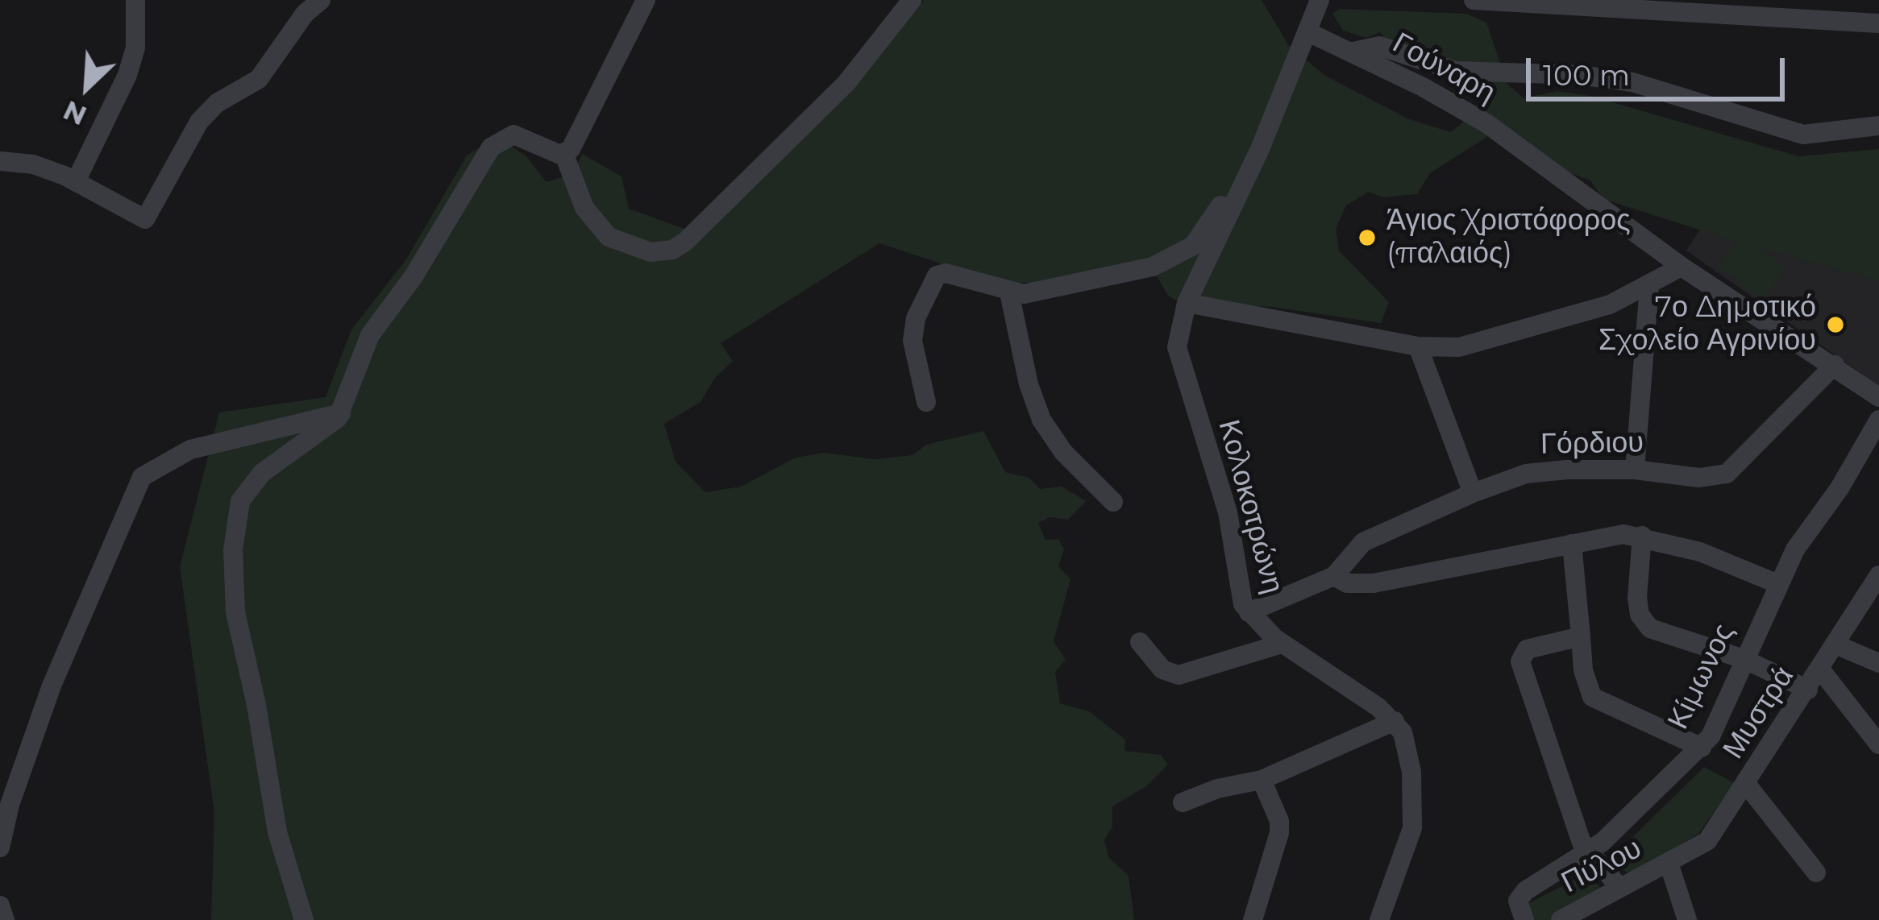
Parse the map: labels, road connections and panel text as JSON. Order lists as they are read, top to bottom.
{
  "streets": {
    "street": [
      "Γούναρη",
      "Γόρδιου",
      "Κολοκοτρώνη",
      "Κίμωνος",
      "Μυστρά",
      "Πύλου"
    ]
  },
  "crossings": [
    ["Γούναρη", "Γόρδιου"],
    ["Γούναρη", "Κολοκοτρώνη"],
    ["Γόρδιου", "Κολοκοτρώνη"],
    ["Μυστρά", "Πύλου"]
  ],
  "places": ["Άγιος Χριστόφορος (παλαιός)", "7ο Δημοτικό Σχολείο Αγρινίου"],
  "scale_bar": "100 m",
  "north": "bottom left"
}
